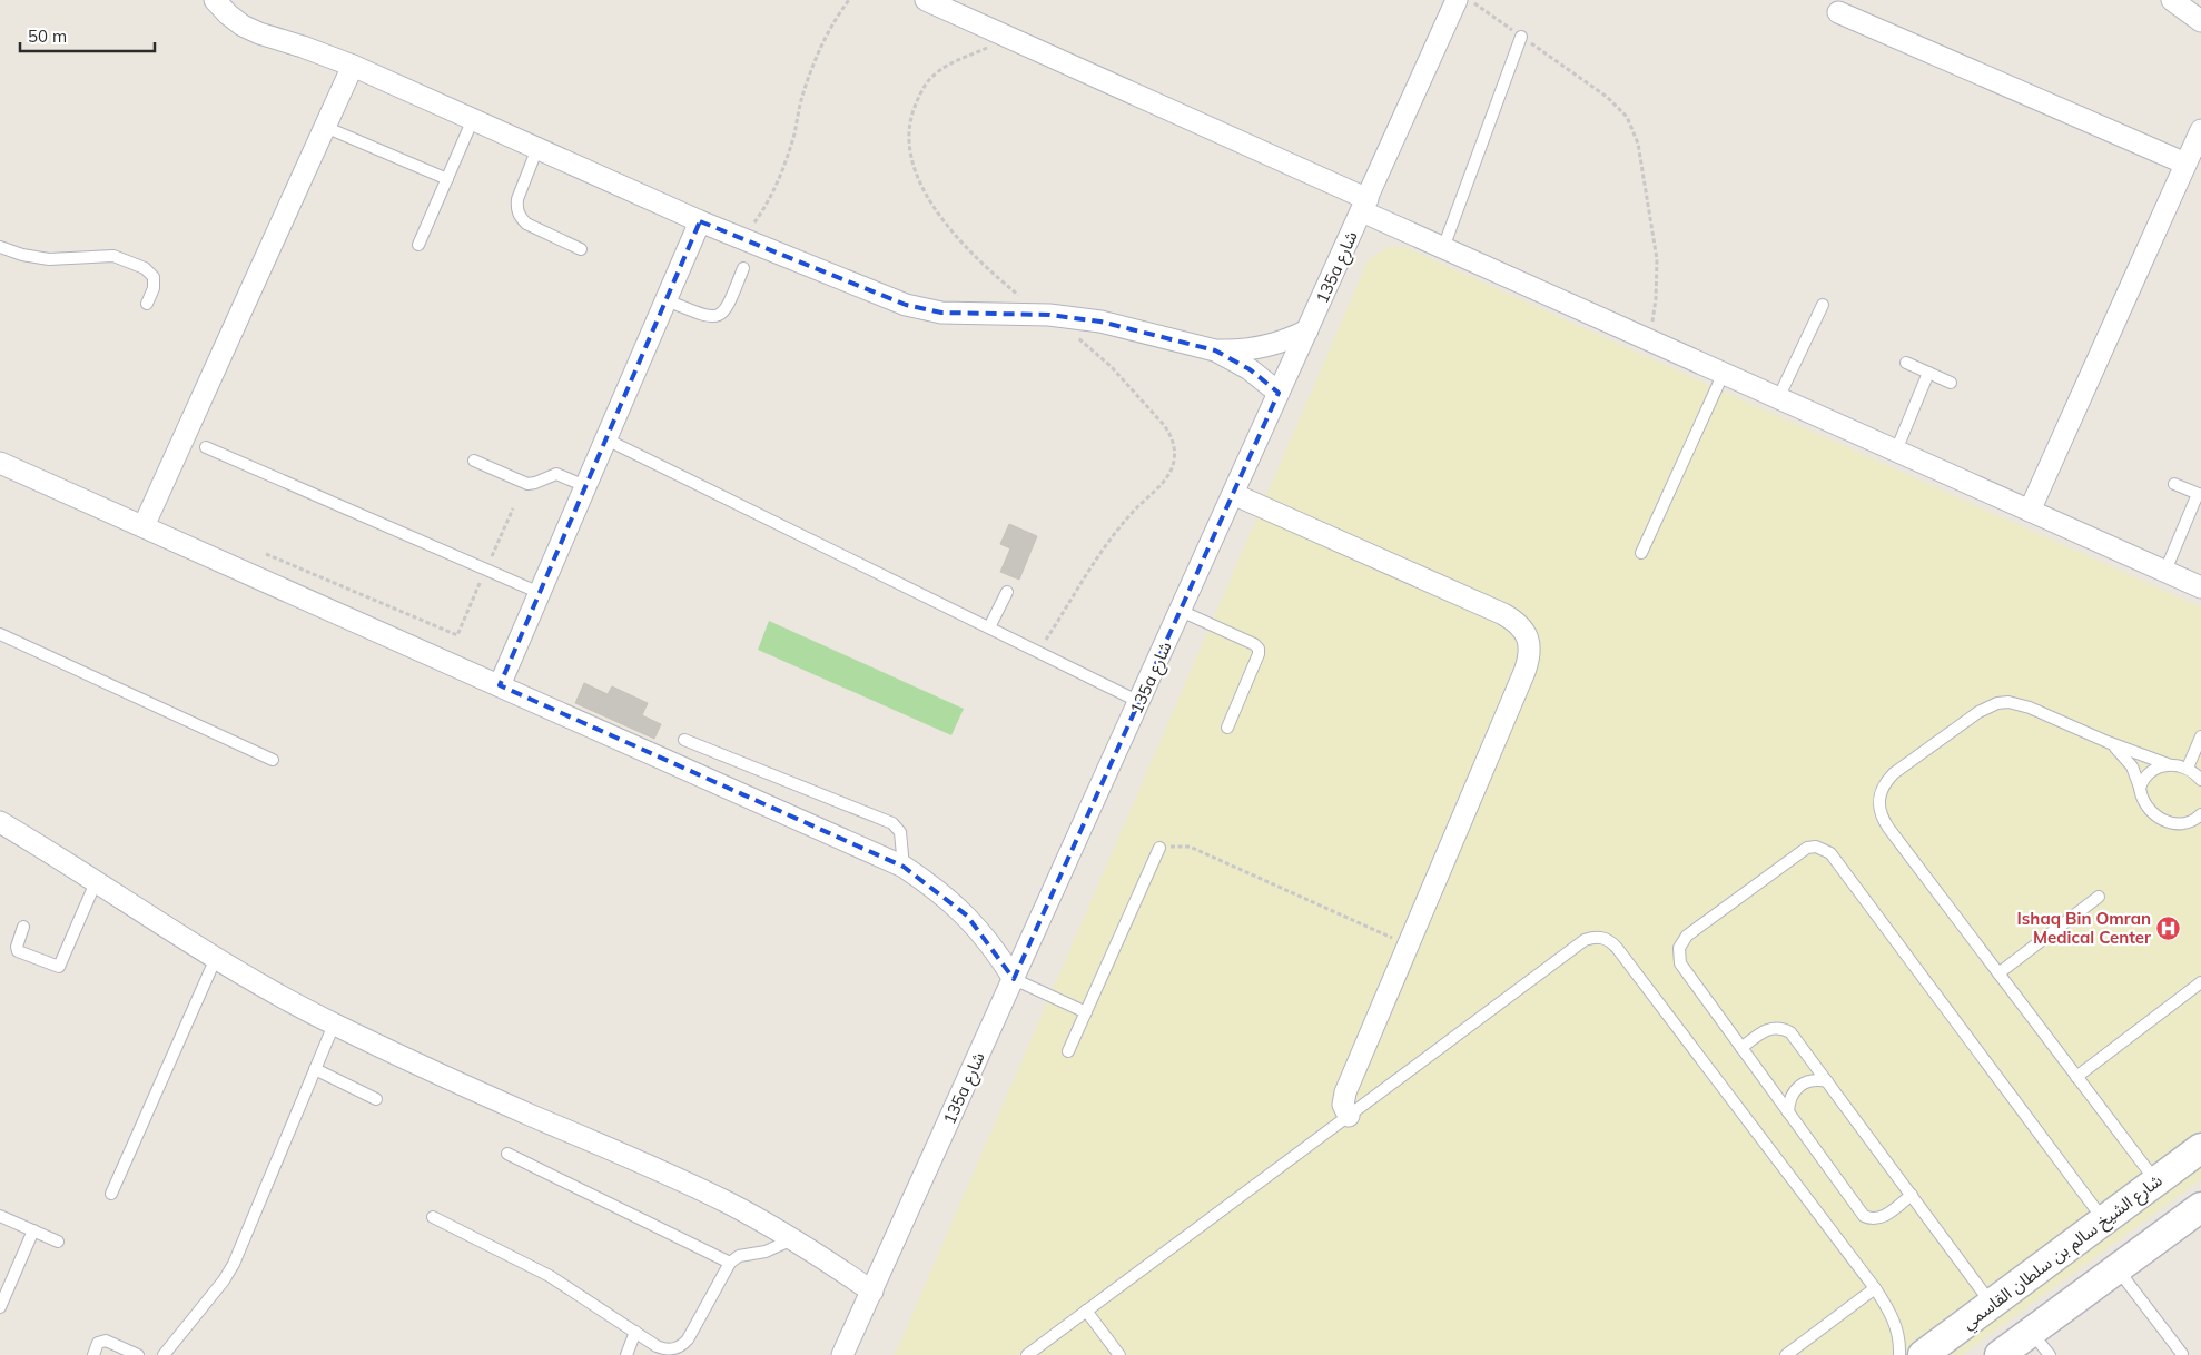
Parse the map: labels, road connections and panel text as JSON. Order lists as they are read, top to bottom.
{
  "streets": {
    "street": ["135a شارع", "شارع الشيخ سالم بن سلطان القاسمي"]
  },
  "places": {
    "hospital": ["Ishaq Bin Omran Medical Center"]
  },
  "scale_bar": "50 m"
}
